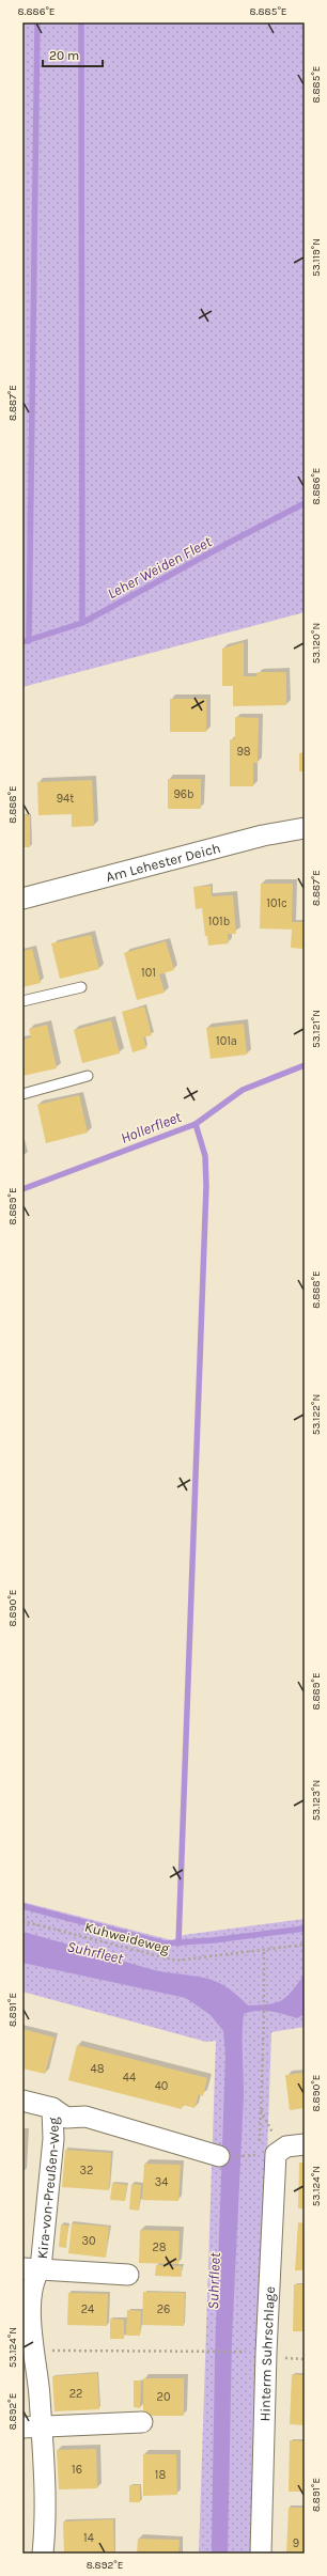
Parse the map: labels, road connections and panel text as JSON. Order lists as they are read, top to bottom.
{
  "streets": {
    "street": ["Am Lehester Deich", "Kira-von-Preußen-Weg", "Hinterm Suhrschlage"],
    "path": ["Kuhweideweg"]
  },
  "water": ["Leher Weiden Fleet", "Hollerfleet", "Suhrfleet"],
  "house_numbers": [
    "98",
    "96b",
    "94t",
    "101c",
    "101b",
    "101",
    "101a",
    "48",
    "44",
    "40",
    "32",
    "34",
    "30",
    "28",
    "24",
    "26",
    "22",
    "20",
    "16",
    "18",
    "14",
    "9"
  ],
  "scale_bar": "20 m",
  "coordinates": [
    "8.886°E",
    "8.885°E",
    "53.119°N",
    "8.887°E",
    "53.120°N",
    "8.888°E",
    "53.121°N",
    "8.889°E",
    "53.122°N",
    "8.890°E",
    "53.123°N",
    "8.891°E",
    "53.124°N",
    "8.892°E"
  ]
}
